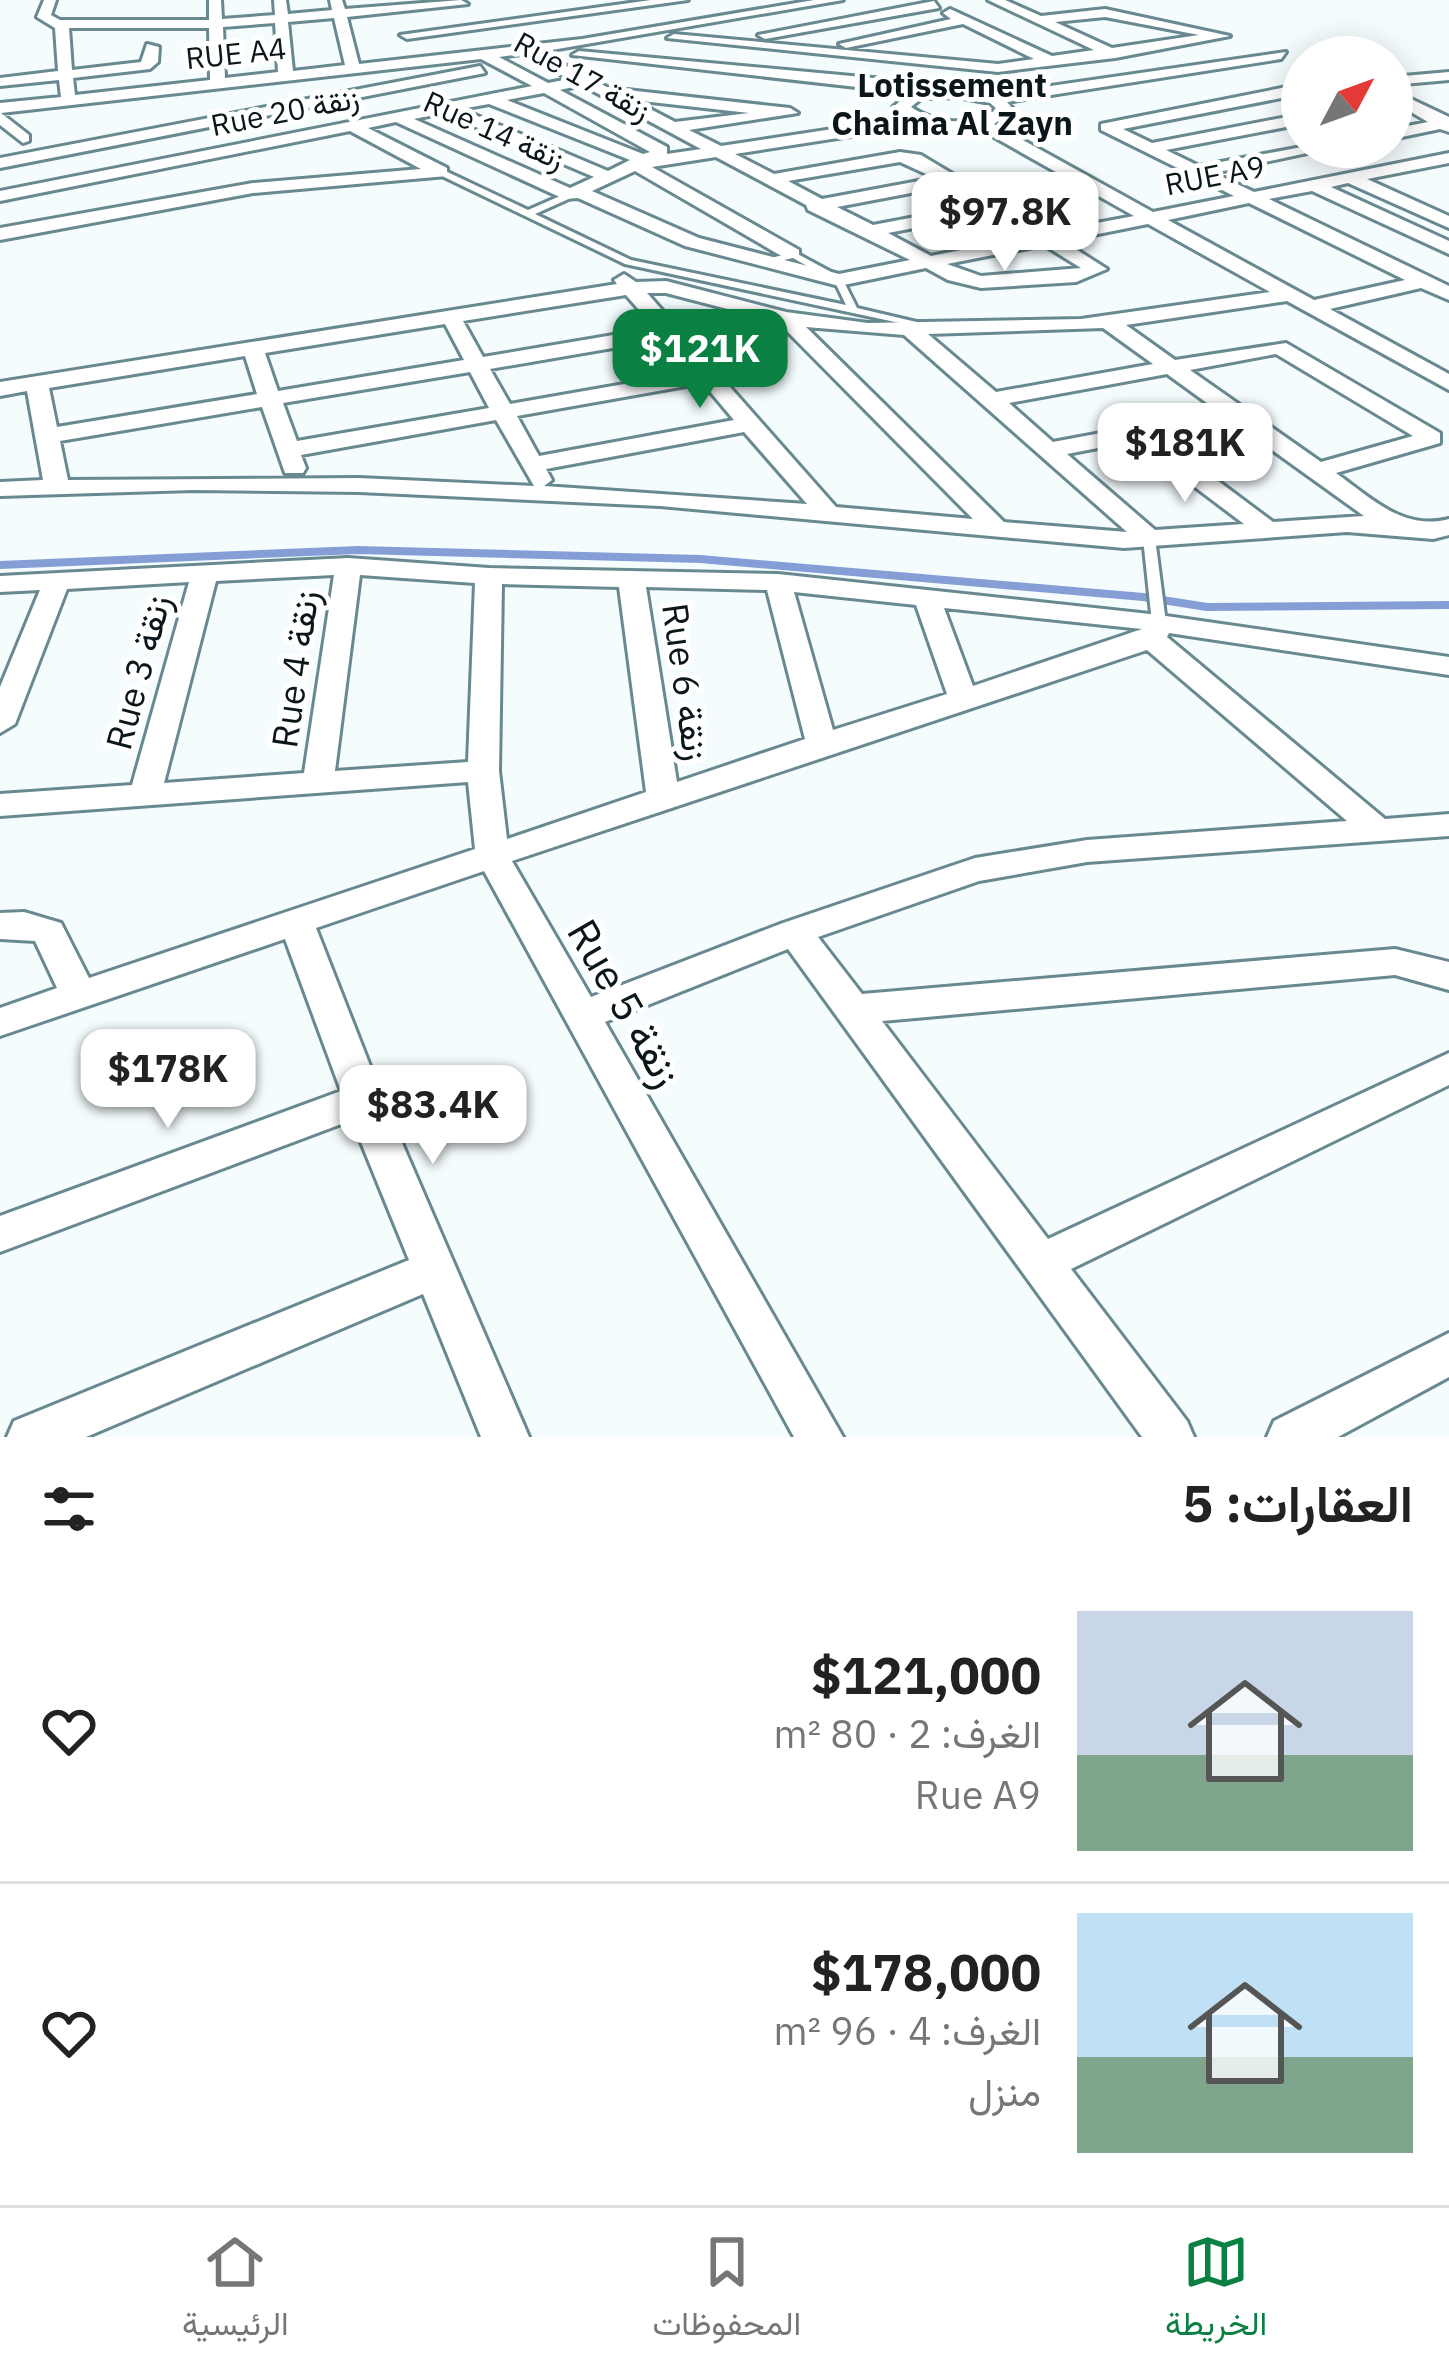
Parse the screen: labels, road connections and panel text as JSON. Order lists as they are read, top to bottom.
{
  "streets": {
    "street": [
      "RUE A4",
      "Rue 17 زنقة",
      "Rue 20 زنقة",
      "Rue 14 زنقة",
      "RUE A9",
      "Rue 4 زنقة",
      "Rue 3 زنقة",
      "Rue 6 زنقة",
      "Rue 5 زنقة"
    ]
  },
  "crossings": [
    ["RUE A4", "Rue 17 زنقة"],
    ["RUE A4", "Rue 14 زنقة"],
    ["Rue 17 زنقة", "Rue 20 زنقة"],
    ["Rue 20 زنقة", "Rue 14 زنقة"],
    ["Rue 14 زنقة", "RUE A9"]
  ],
  "districts": ["Lotissement Chaima Al Zayn"],
  "north": "top right",
  "page": {
    "price": [
      "$97.8K",
      "$121K",
      "$181K",
      "$178K",
      "$83.4K"
    ],
    "heading": "العقارات: 5",
    "list": [
      {
        "name": "$121,000",
        "note": "الغرف: 2 · 80 m² · Rue A9"
      },
      {
        "name": "$178,000",
        "note": "الغرف: 4 · 96 m² · منزل"
      }
    ],
    "tabs": ["الخريطة", "المحفوظات", "الرئيسية"]
  }
}
